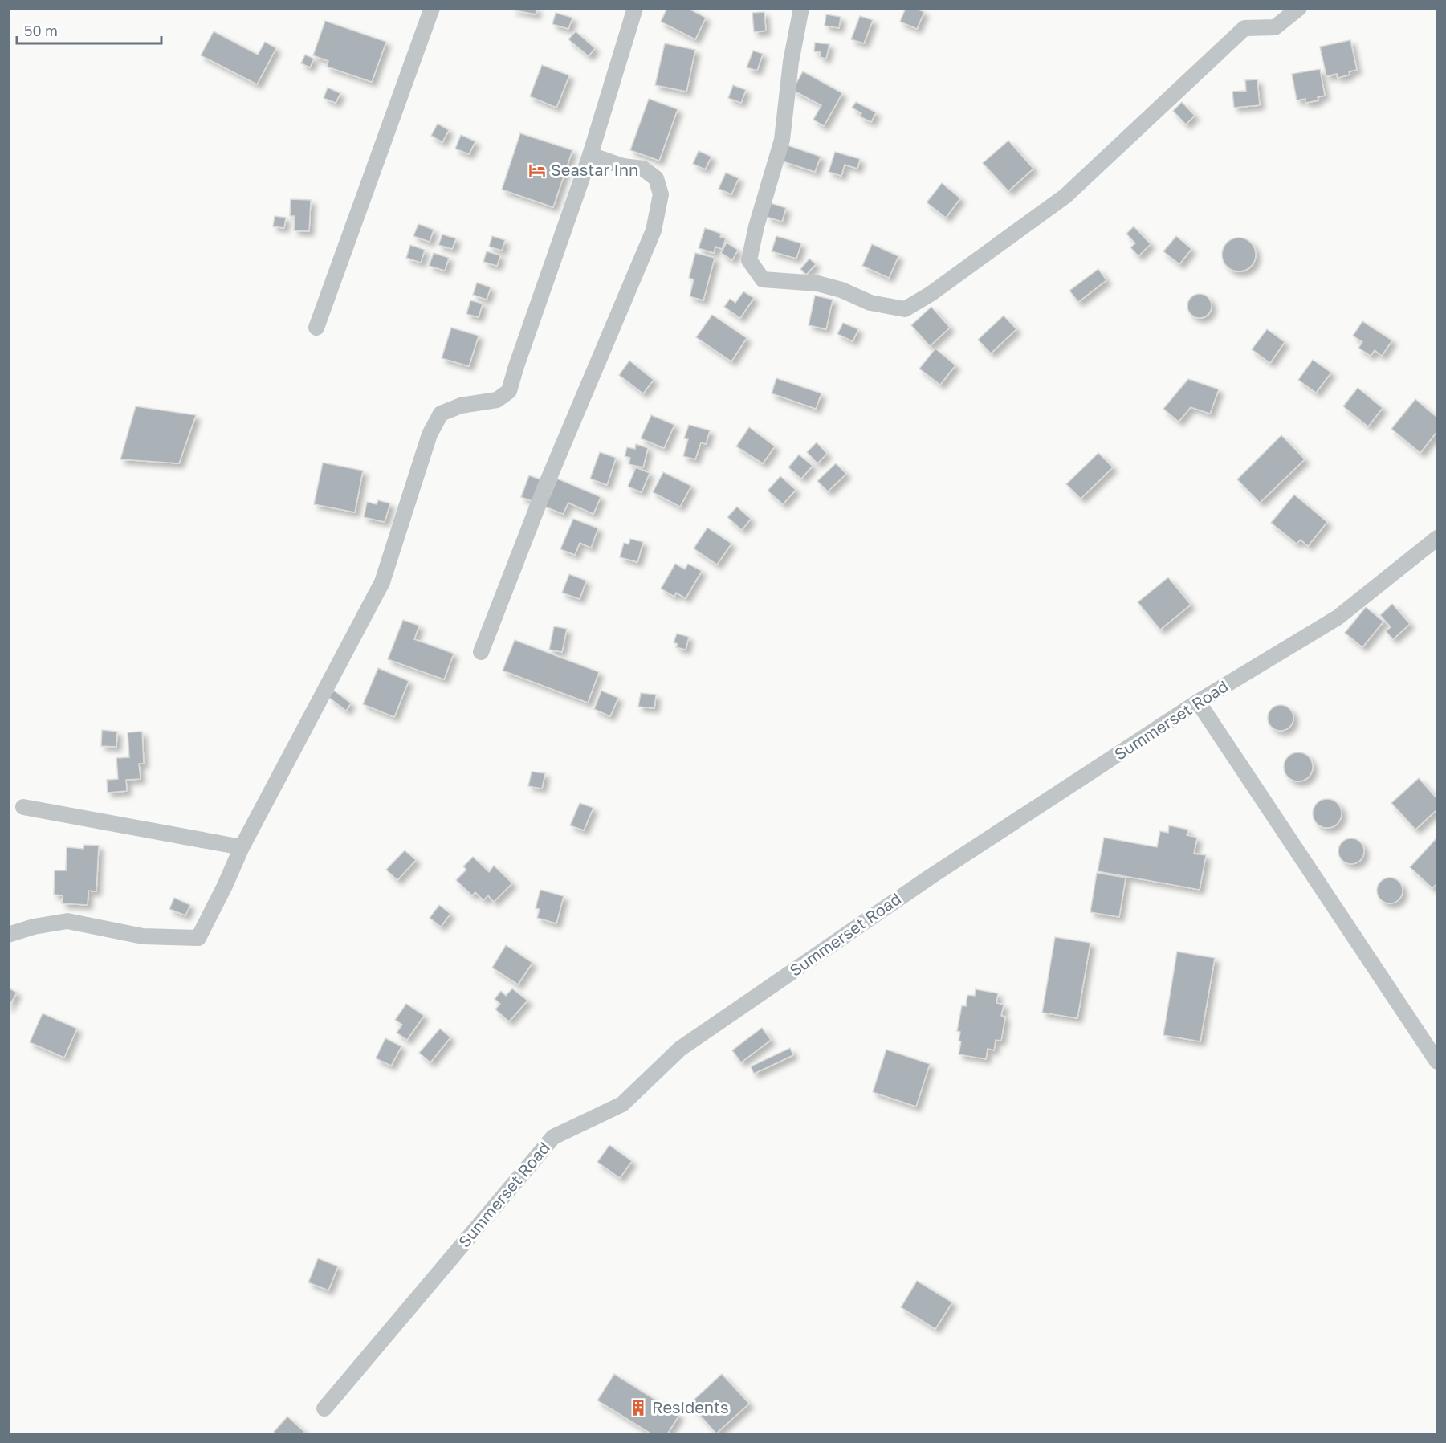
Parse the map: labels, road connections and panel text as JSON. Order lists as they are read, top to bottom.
{
  "streets": {
    "street": ["Summerset Road"]
  },
  "places": {
    "hotel": ["Seastar Inn"],
    "building": ["Residents"]
  },
  "scale_bar": "50 m"
}
